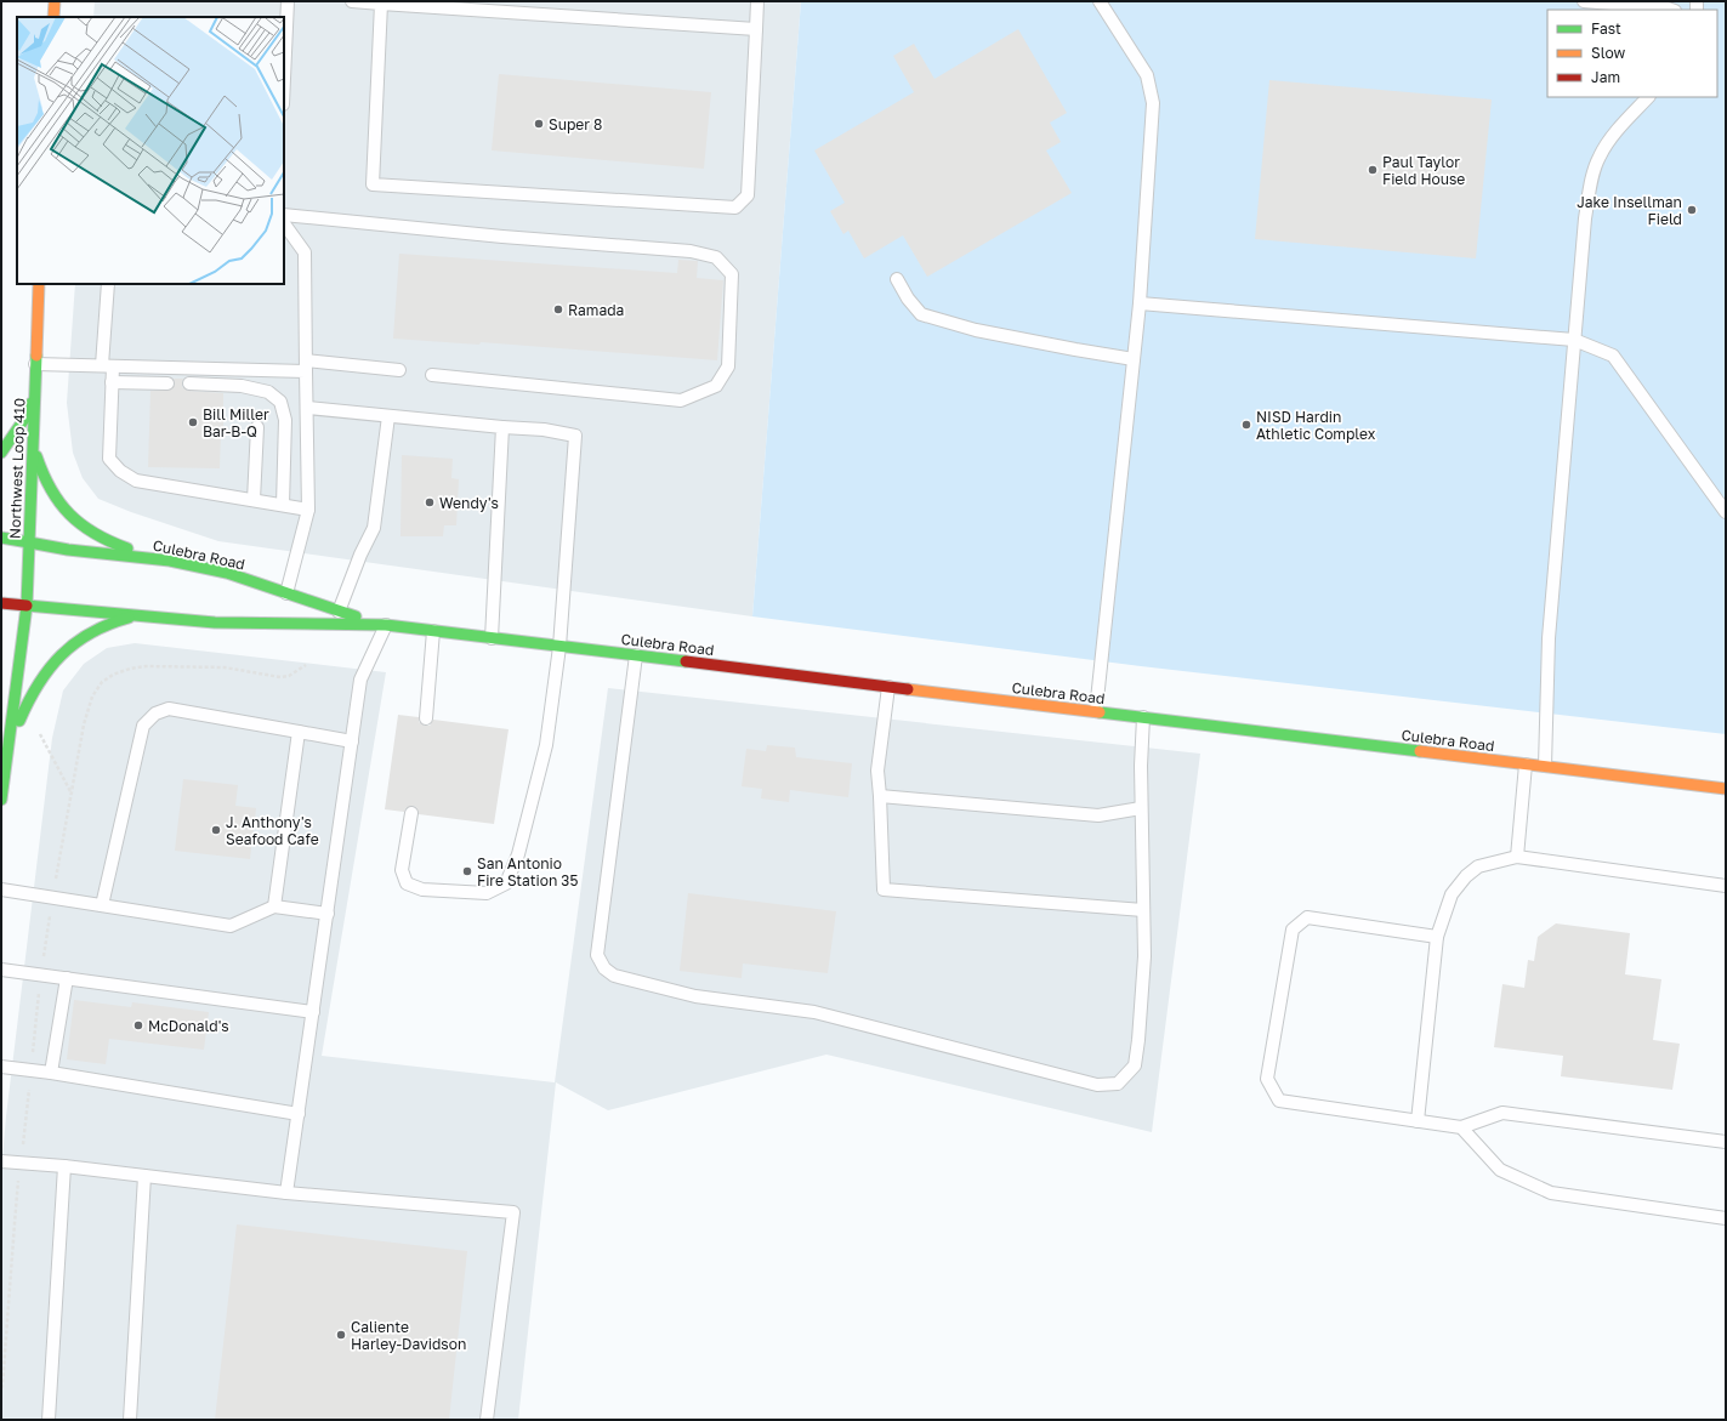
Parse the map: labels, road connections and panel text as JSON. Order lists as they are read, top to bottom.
{
  "streets": {
    "main road": ["Northwest Loop 410", "Culebra Road"]
  },
  "crossings": [
    ["Northwest Loop 410", "Culebra Road"]
  ],
  "places": [
    "Super 8",
    "Paul Taylor Field House",
    "Jake Insellman Field",
    "Ramada",
    "Bill Miller Bar-B-Q",
    "NISD Hardin Athletic Complex",
    "Wendy's",
    "J. Anthony's Seafood Cafe",
    "San Antonio Fire Station 35",
    "McDonald's",
    "Caliente Harley-Davidson"
  ],
  "legend": ["Fast", "Slow", "Jam"]
}
